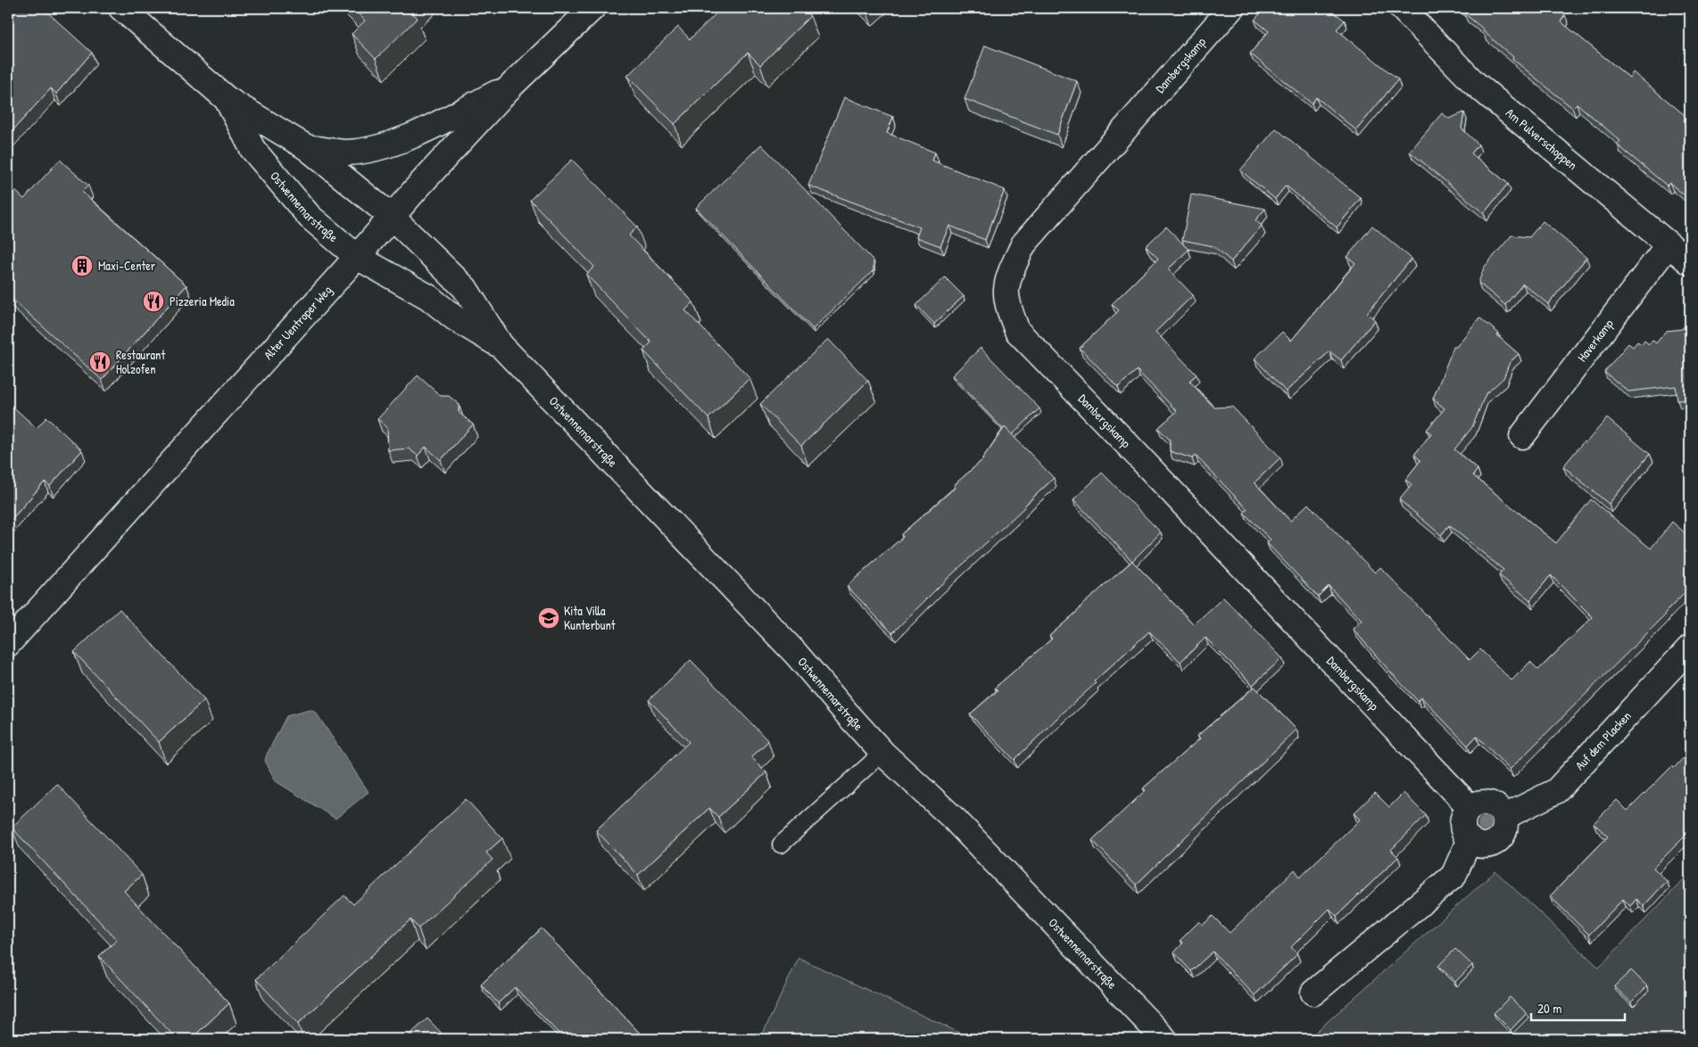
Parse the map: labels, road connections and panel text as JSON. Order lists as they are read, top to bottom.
{
  "streets": {
    "street": [
      "Dambergskamp",
      "Am Pulverschoppen",
      "Ostwennemarstraße",
      "Alter Uentroper Weg",
      "Haverkamp",
      "Auf dem Placken"
    ]
  },
  "crossings": [
    ["Dambergskamp", "Auf dem Placken"],
    ["Am Pulverschoppen", "Haverkamp"],
    ["Ostwennemarstraße", "Alter Uentroper Weg"]
  ],
  "places": {
    "building": ["Maxi-Center"],
    "restaurant": ["Pizzeria Media", "Restaurant Holzofen"],
    "school or university": ["Kita Villa Kunterbunt"]
  },
  "scale_bar": "20 m"
}
